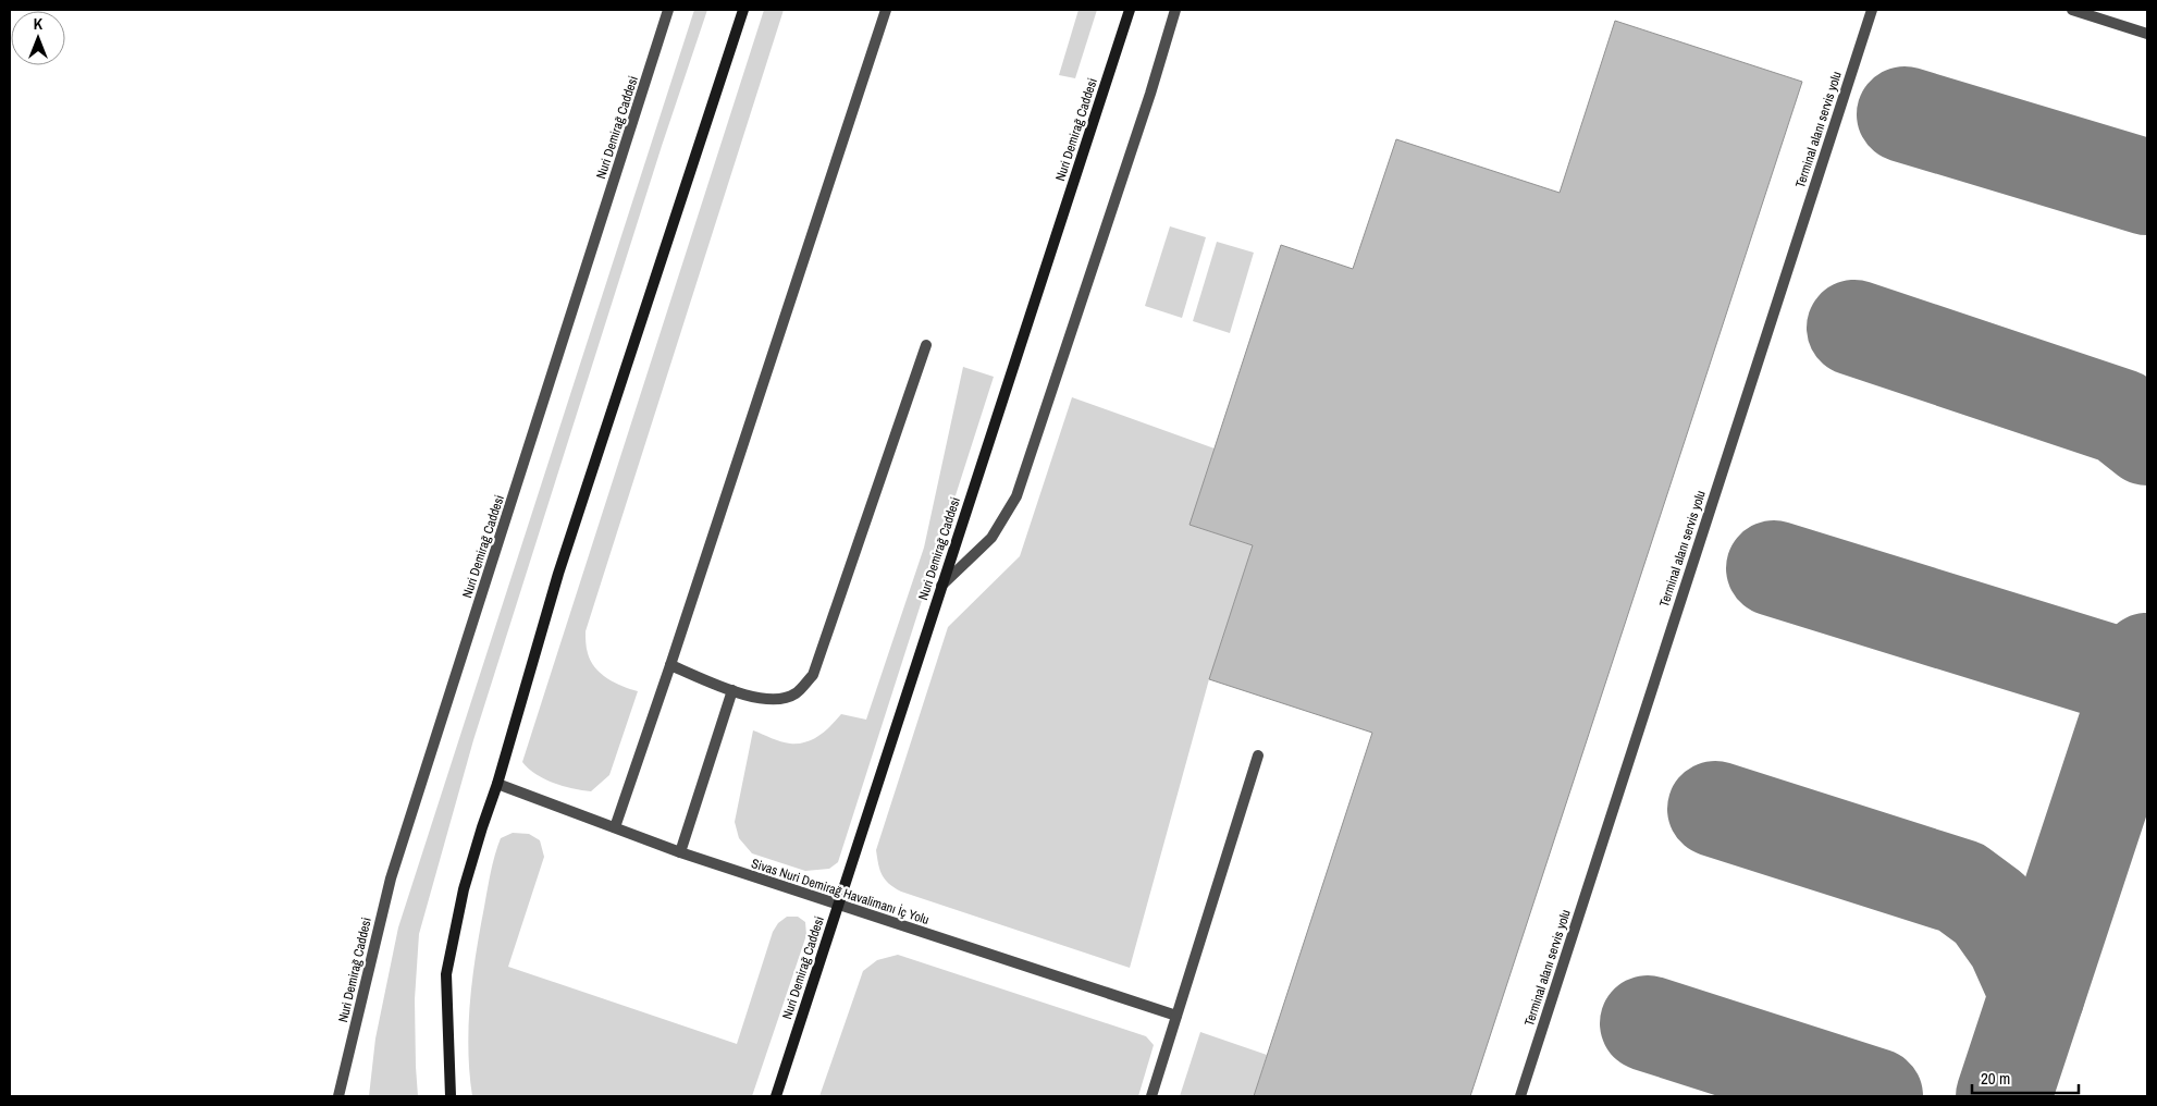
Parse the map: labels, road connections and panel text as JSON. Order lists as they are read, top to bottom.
{
  "streets": {
    "main road": ["Nuri Demirağ Caddesi"],
    "lane": ["Terminal alanı servis yolu", "Sivas Nuri Demirağ Havalimanı İç Yolu"]
  },
  "crossings": [
    ["Nuri Demirağ Caddesi", "Sivas Nuri Demirağ Havalimanı İç Yolu"]
  ],
  "scale_bar": "20 m",
  "north": "top"
}
